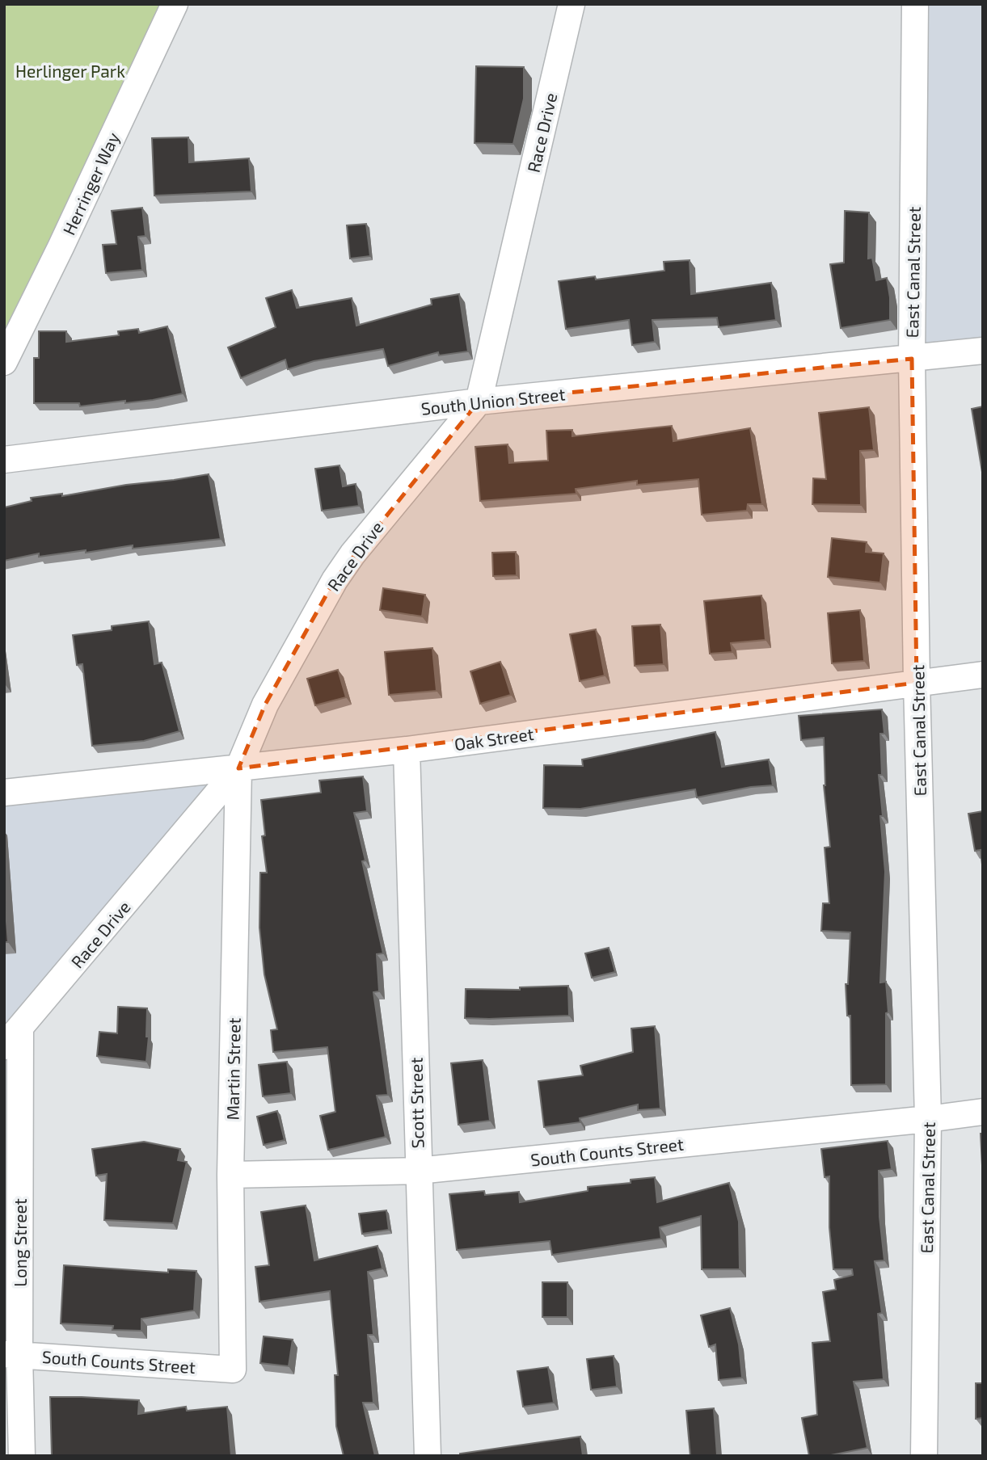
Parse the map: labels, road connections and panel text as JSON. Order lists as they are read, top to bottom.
{
  "streets": {
    "street": [
      "Race Drive",
      "Herringer Way",
      "East Canal Street",
      "South Union Street",
      "Oak Street",
      "Martin Street",
      "Scott Street",
      "South Counts Street",
      "Long Street"
    ]
  },
  "crossings": [
    ["Race Drive", "South Union Street"],
    ["Race Drive", "Oak Street"],
    ["Race Drive", "Martin Street"],
    ["Race Drive", "Long Street"],
    ["East Canal Street", "South Union Street"],
    ["East Canal Street", "Oak Street"],
    ["East Canal Street", "South Counts Street"],
    ["Oak Street", "Martin Street"],
    ["Oak Street", "Scott Street"],
    ["Martin Street", "South Counts Street"],
    ["Scott Street", "South Counts Street"],
    ["South Counts Street", "Long Street"]
  ],
  "parks": ["Herlinger Park"]
}
